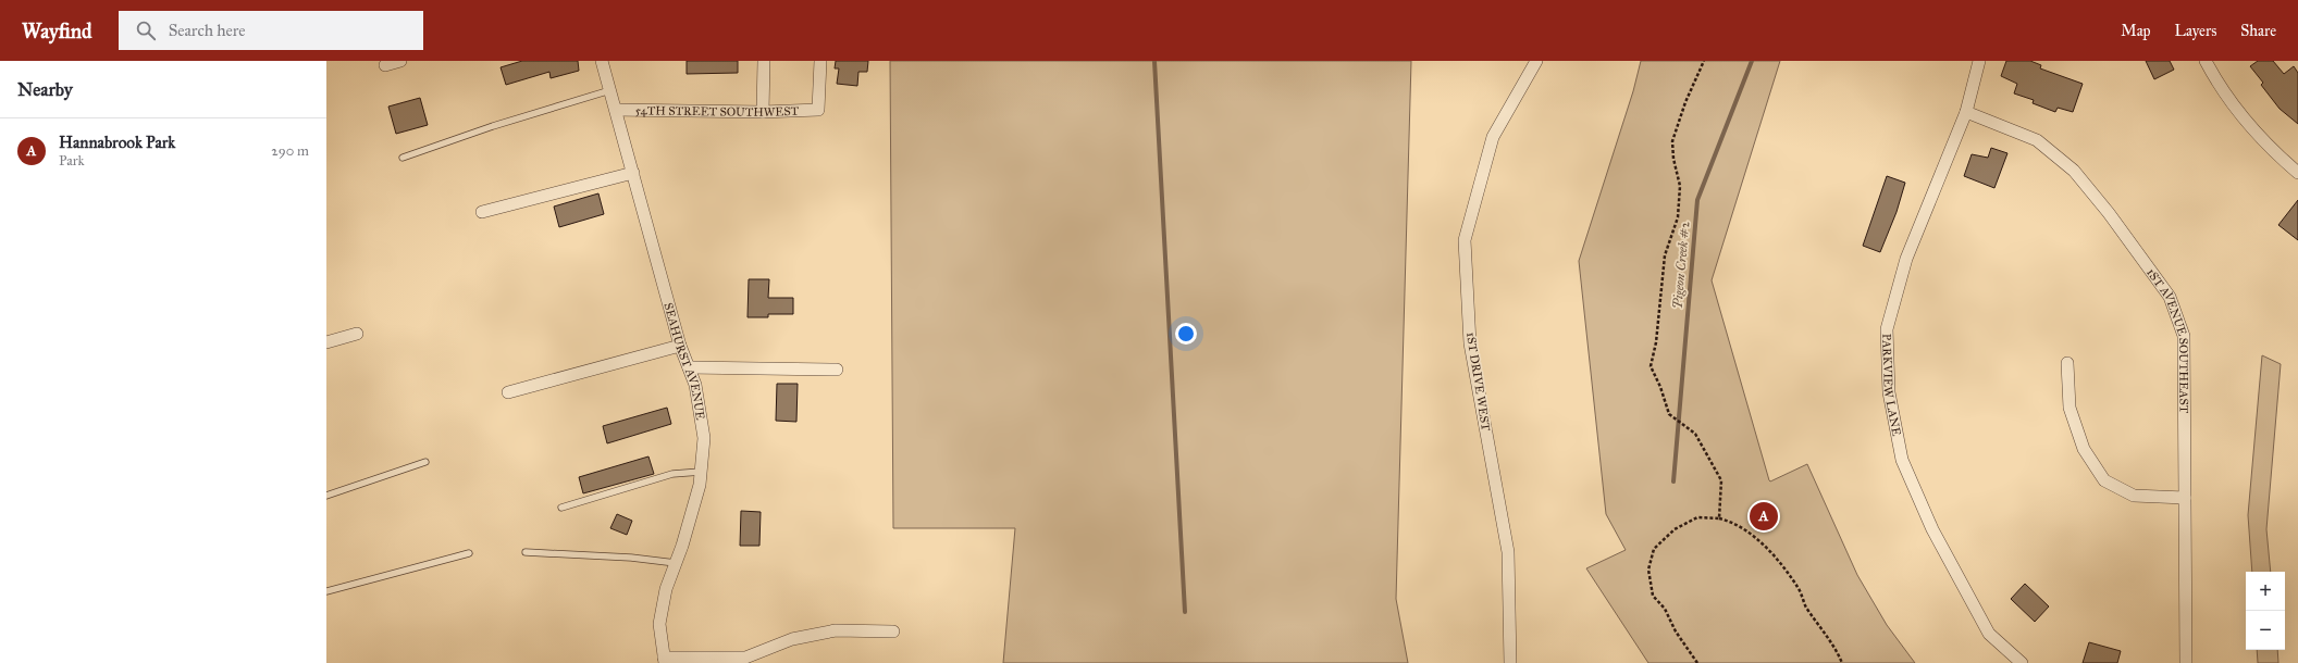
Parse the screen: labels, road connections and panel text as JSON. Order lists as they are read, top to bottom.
{
  "streets": {
    "street": [
      "54TH STREET SOUTHWEST",
      "1ST AVENUE SOUTHEAST",
      "SEAHURST AVENUE",
      "1ST DRIVE WEST",
      "PARKVIEW LANE"
    ]
  },
  "crossings": [
    ["54TH STREET SOUTHWEST", "SEAHURST AVENUE"],
    ["1ST AVENUE SOUTHEAST", "PARKVIEW LANE"]
  ],
  "water": ["Pigeon Creek #2"],
  "page": {
    "header": "Wayfind",
    "search": "Search here",
    "nav": ["Map", "Layers", "Share"],
    "heading": "Nearby",
    "list": [
      {
        "mark": "A",
        "name": "Hannabrook Park",
        "note": "Park",
        "value": "290 m"
      }
    ],
    "pins": "A",
    "map_buttons": ["+", "−"]
  }
}
